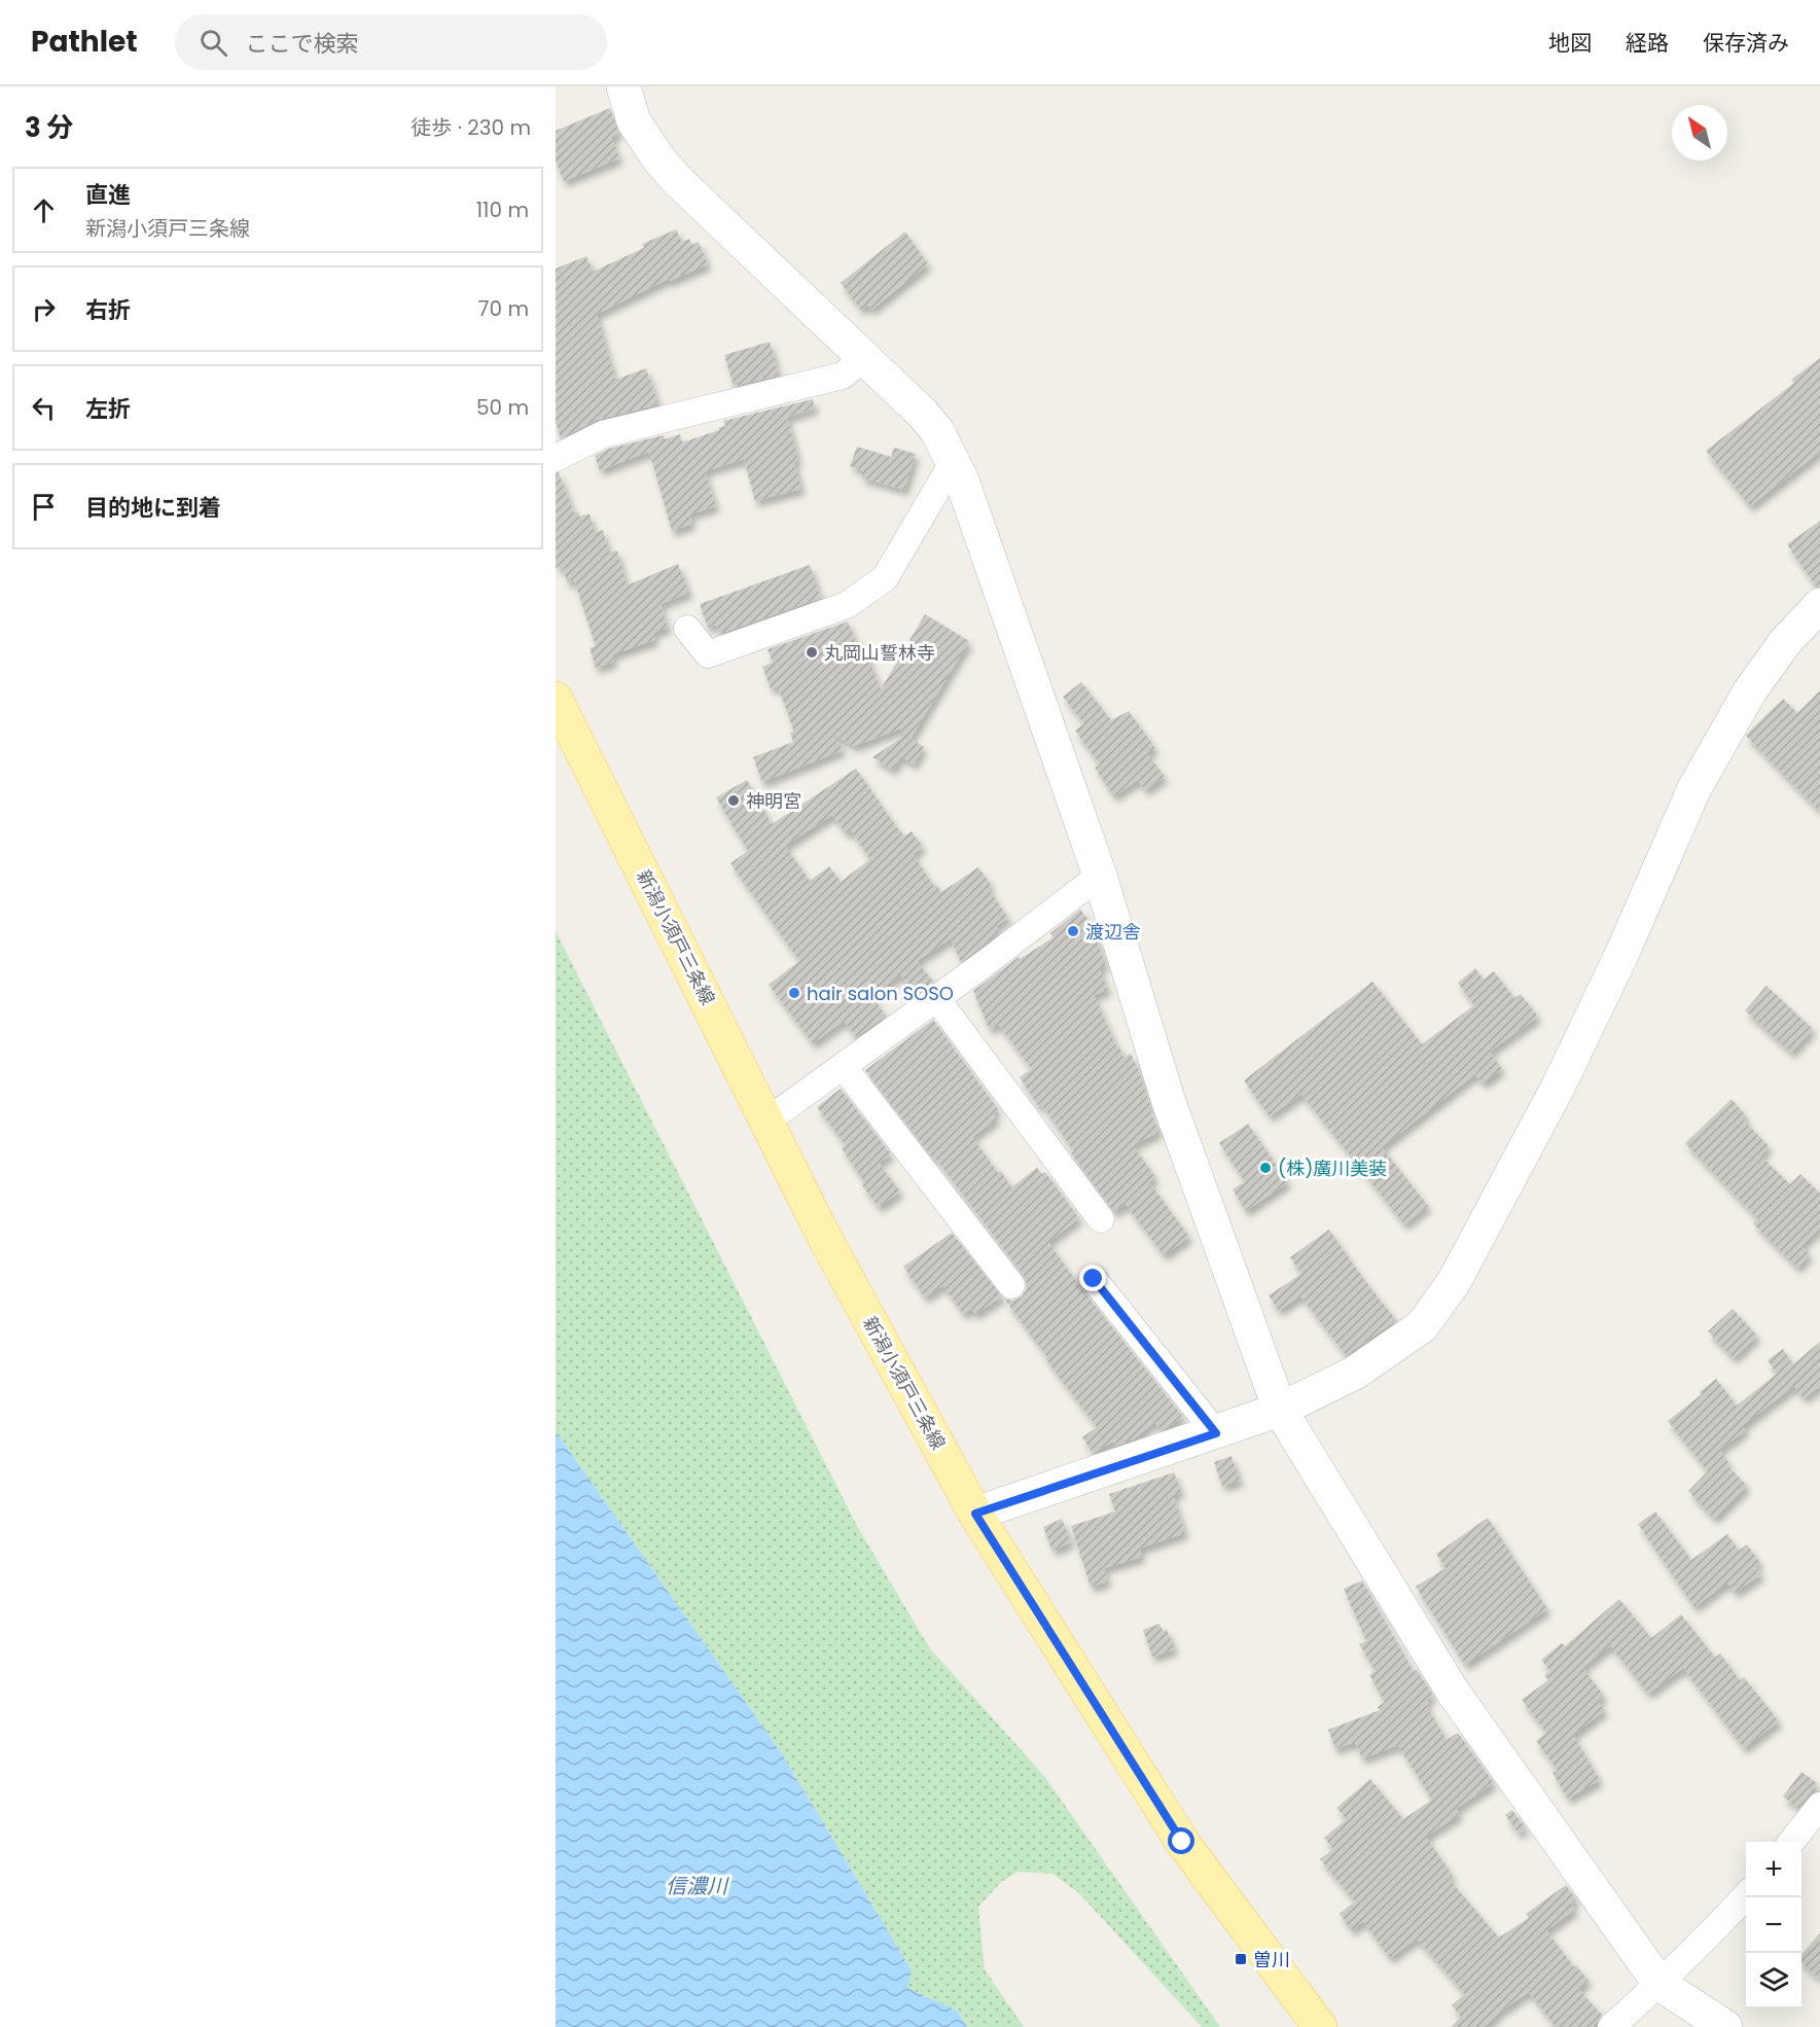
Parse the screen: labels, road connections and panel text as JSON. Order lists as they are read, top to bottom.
{
  "streets": {
    "main road": ["新潟小須戸三条線"]
  },
  "water": ["信濃川"],
  "places": {
    "other": [
      "丸岡山誓林寺",
      "神明宮",
      "渡辺舎",
      "hair salon SOSO",
      "(株)廣川美装"
    ],
    "transit": ["曽川"]
  },
  "north": "top left",
  "page": {
    "header": "Pathlet",
    "search": "ここで検索",
    "nav": ["地図", "経路", "保存済み"],
    "heading": ["3 分", "徒歩 · 230 m"],
    "list": [
      ["直進", "新潟小須戸三条線", "110 m"],
      ["右折", "70 m"],
      ["左折", "50 m"],
      "目的地に到着"
    ],
    "map_buttons": ["+", "−"]
  }
}
